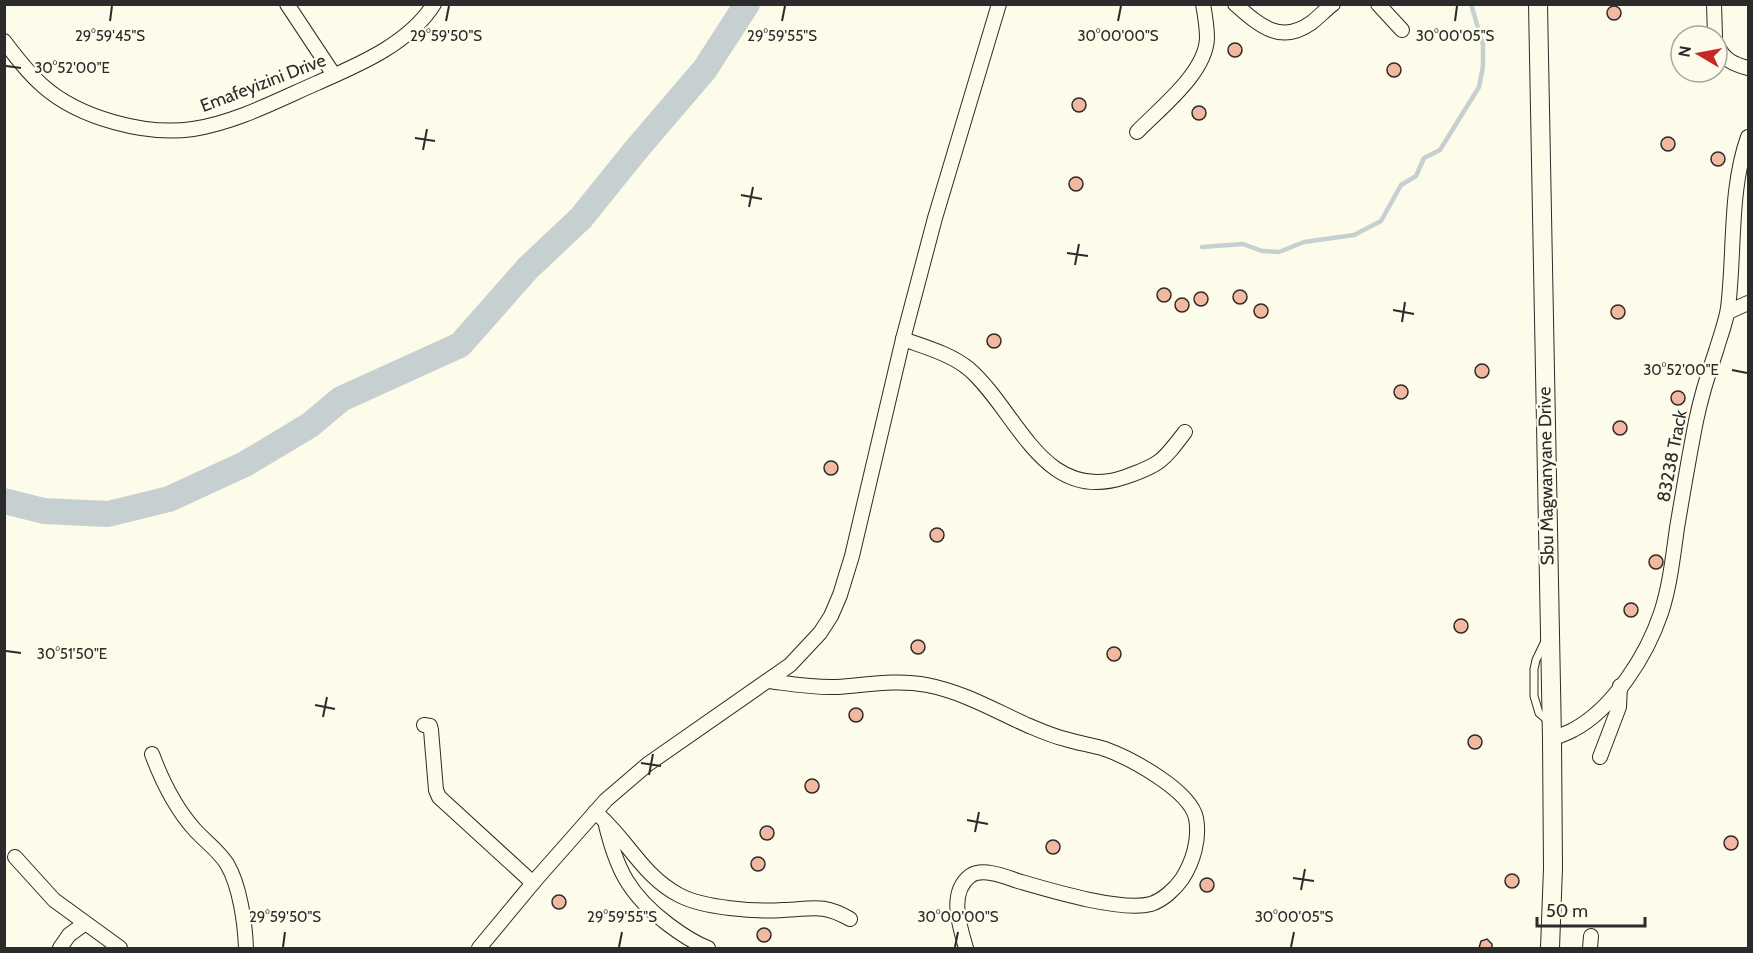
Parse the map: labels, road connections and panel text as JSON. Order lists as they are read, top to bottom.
{
  "streets": {
    "main road": ["Sbu Magwanyane Drive"],
    "street": ["Emafeyizini Drive", "83238 Track"]
  },
  "crossings": [
    ["83238 Track", "Sbu Magwanyane Drive"]
  ],
  "scale_bar": "50 m",
  "north": "left",
  "coordinates": [
    "29°59'45\"S",
    "29°59'50\"S",
    "29°59'55\"S",
    "30°00'00\"S",
    "30°00'05\"S",
    "30°52'00\"E",
    "30°51'50\"E"
  ]
}
